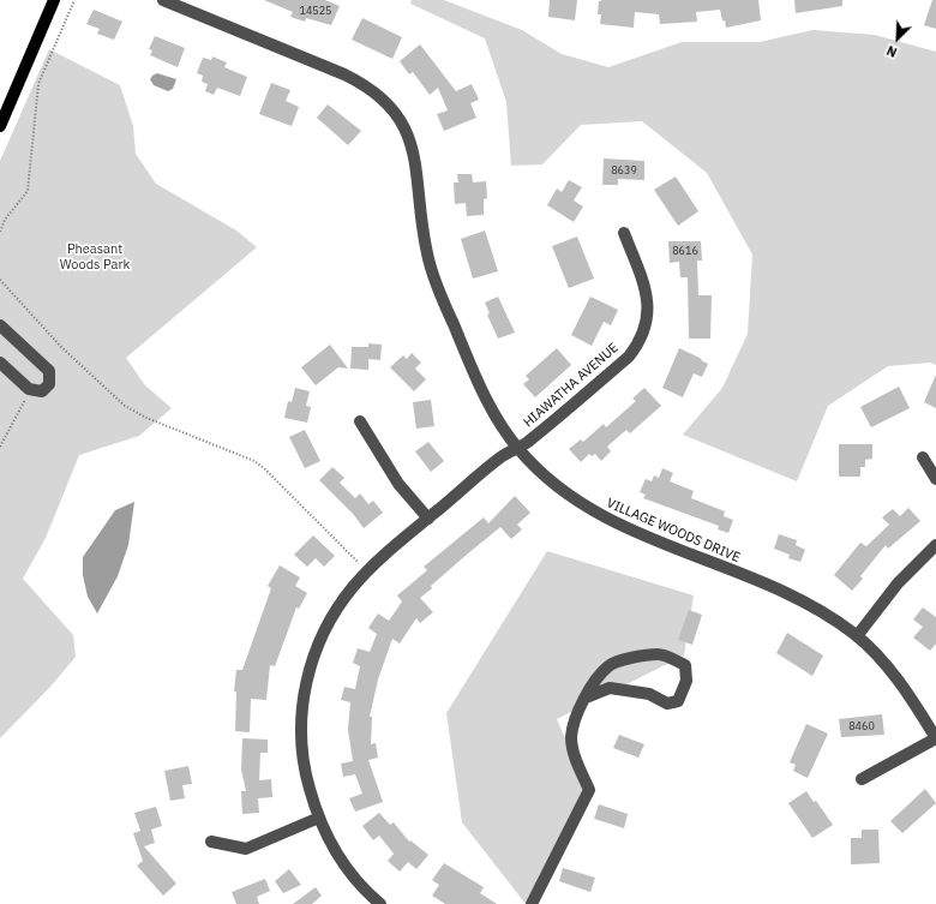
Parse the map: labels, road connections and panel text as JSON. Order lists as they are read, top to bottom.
{
  "streets": {
    "street": ["HIAWATHA AVENUE", "VILLAGE WOODS DRIVE"]
  },
  "crossings": [
    ["HIAWATHA AVENUE", "VILLAGE WOODS DRIVE"]
  ],
  "parks": ["Pheasant Woods Park"],
  "house_numbers": [
    "14525",
    "8639",
    "8616",
    "8460"
  ],
  "north": "bottom left"
}
